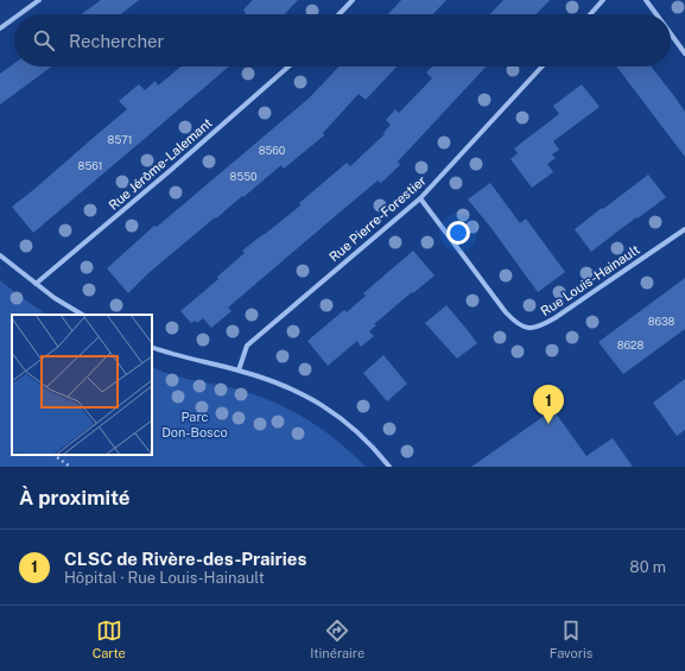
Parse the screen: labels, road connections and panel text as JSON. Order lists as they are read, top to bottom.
{
  "streets": {
    "street": ["Rue Jérôme-Lalemant", "Rue Pierre-Forestier", "Rue Louis-Hainault"]
  },
  "crossings": [
    ["Rue Pierre-Forestier", "Rue Louis-Hainault"]
  ],
  "parks": ["Parc Don-Bosco"],
  "house_numbers": [
    "8571",
    "8560",
    "8561",
    "8550",
    "8638",
    "8628"
  ],
  "page": {
    "search": "Rechercher",
    "pins": "1",
    "heading": "À proximité",
    "list": [
      {
        "mark": "1",
        "name": "CLSC de Rivère-des-Prairies",
        "note": "Hôpital · Rue Louis-Hainault",
        "value": "80 m"
      }
    ],
    "nav": ["Carte", "Itinéraire", "Favoris"]
  }
}
